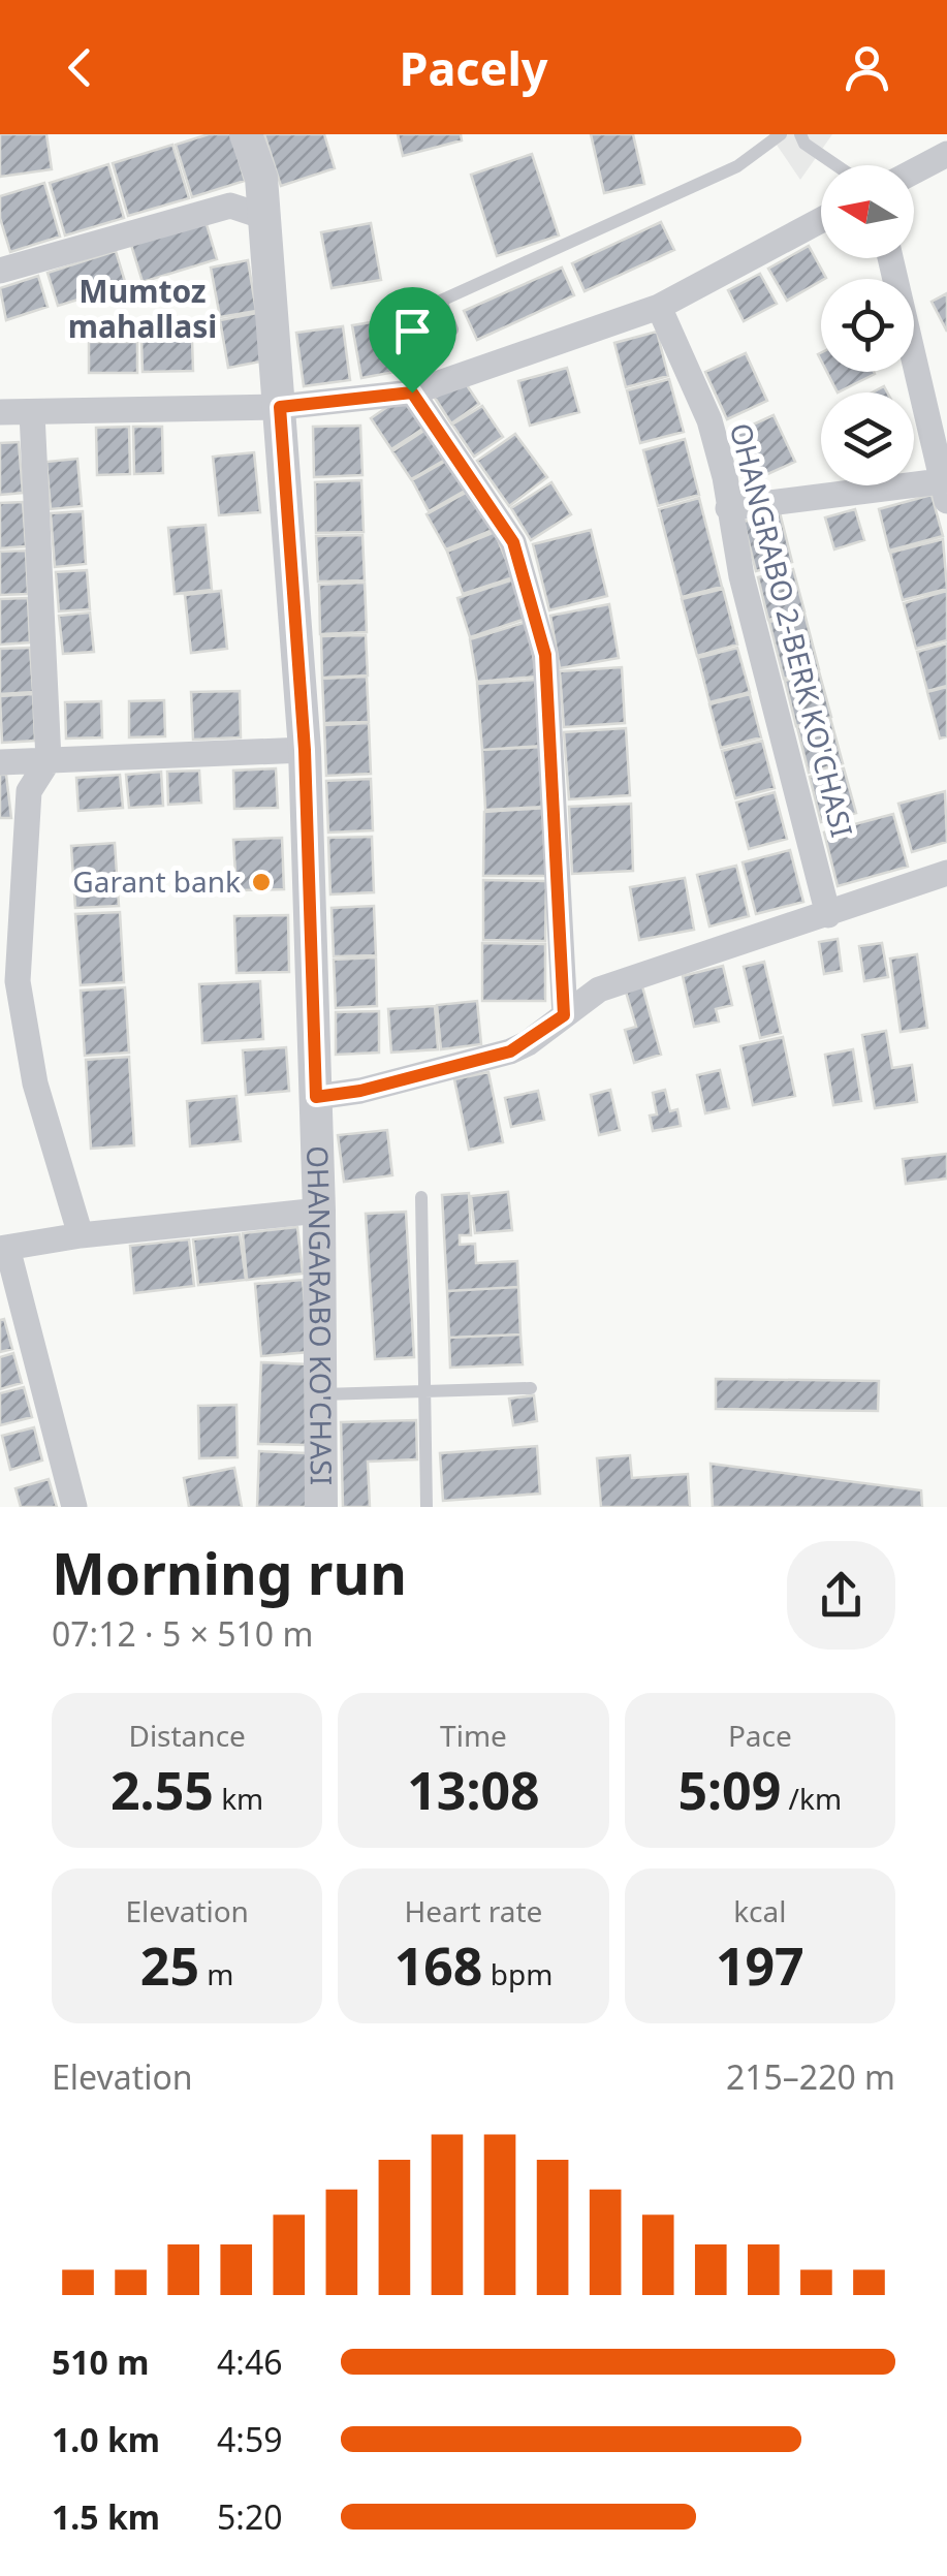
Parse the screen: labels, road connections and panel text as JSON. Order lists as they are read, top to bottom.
{
  "streets": {
    "street": ["OHANGRABO 2-BERK KO'CHASI", "OHANGARABO KO'CHASI"]
  },
  "districts": ["Mumtoz mahallasi"],
  "places": ["Garant bank"],
  "north": "left",
  "page": {
    "header": "Pacely",
    "heading": ["Morning run", "07:12 · 5 × 510 m"],
    "stats": [
      ["Distance", "2.55 km"],
      ["Time", "13:08"],
      ["Pace", "5:09 /km"],
      ["Elevation", "25 m"],
      ["Heart rate", "168 bpm"],
      ["kcal", "197"]
    ],
    "chart": ["Elevation", "215–220 m"],
    "list": [
      {
        "name": "510 m",
        "note": "4:46"
      },
      {
        "name": "1.0 km",
        "note": "4:59"
      },
      {
        "name": "1.5 km",
        "note": "5:20"
      }
    ]
  }
}
